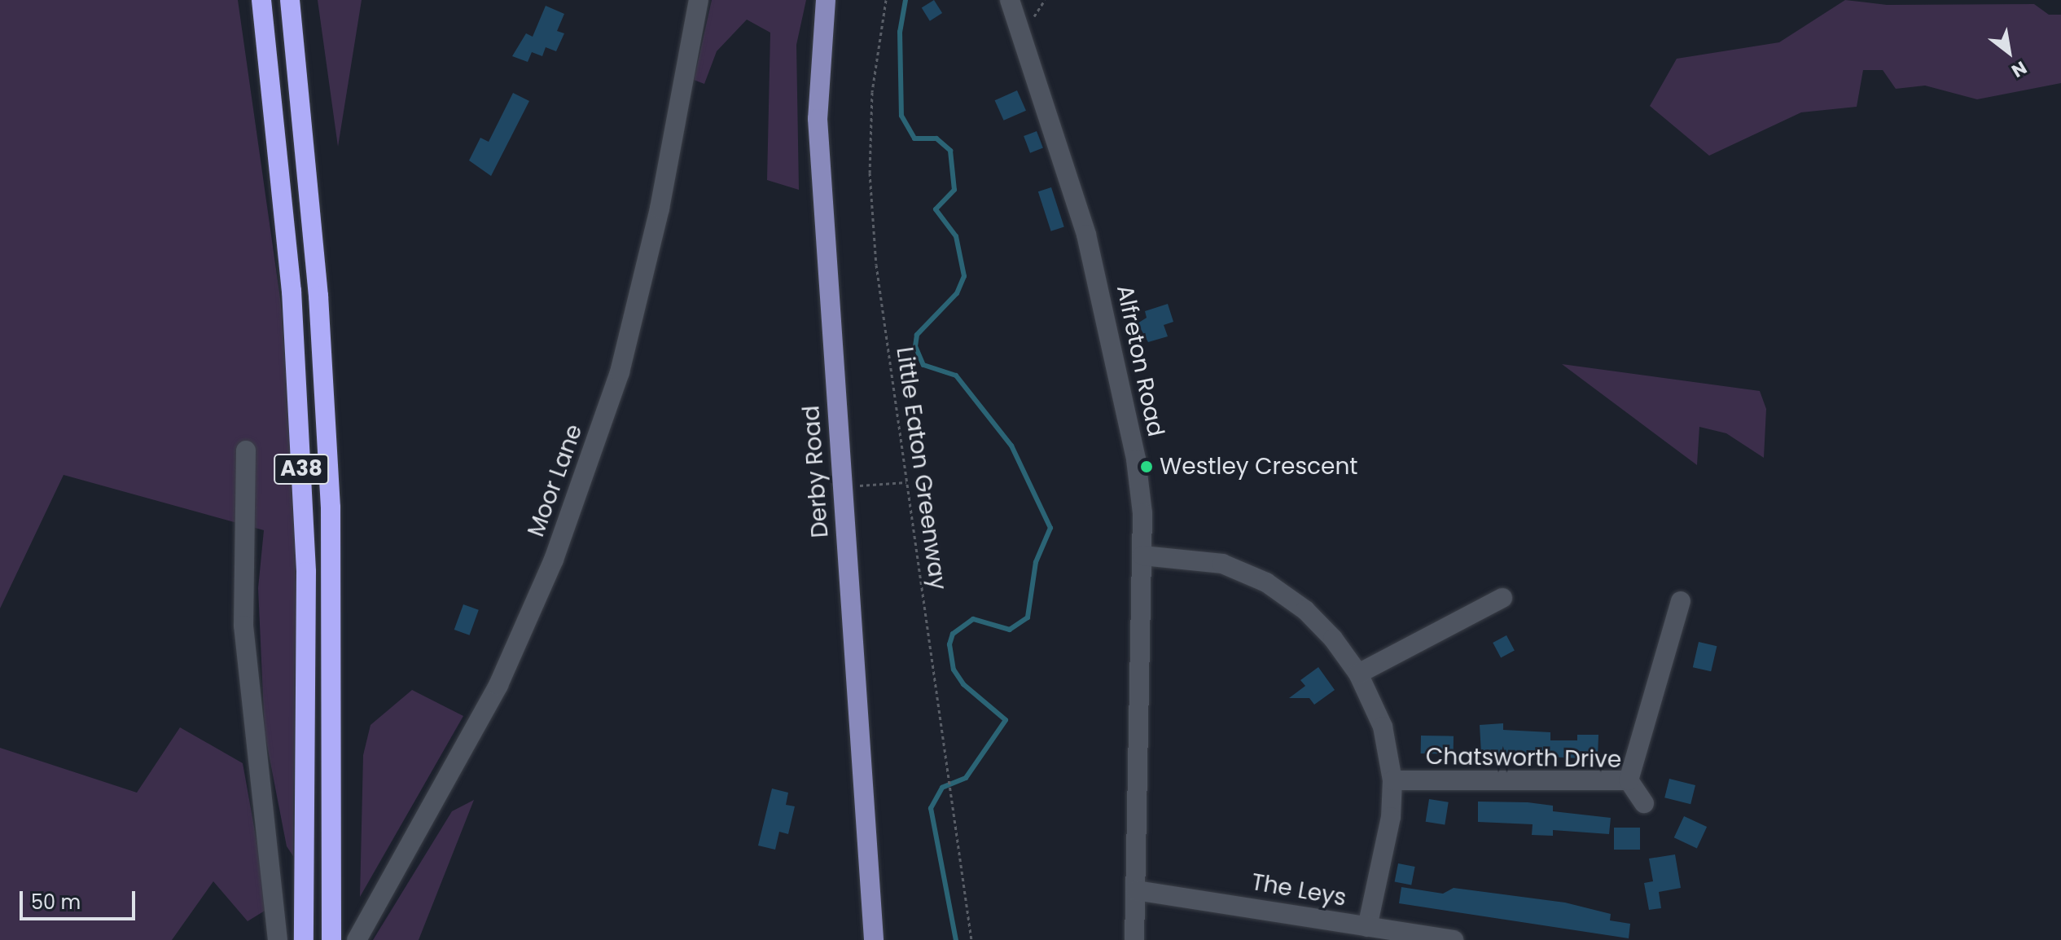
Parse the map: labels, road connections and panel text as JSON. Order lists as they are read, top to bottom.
{
  "streets": {
    "highway": ["A38"],
    "main road": ["Derby Road"],
    "street": [
      "Alfreton Road",
      "Moor Lane",
      "Chatsworth Drive",
      "The Leys"
    ],
    "path": ["Little Eaton Greenway"]
  },
  "crossings": [
    ["Alfreton Road", "The Leys"]
  ],
  "places": ["Westley Crescent"],
  "scale_bar": "50 m",
  "north": "bottom right"
}
